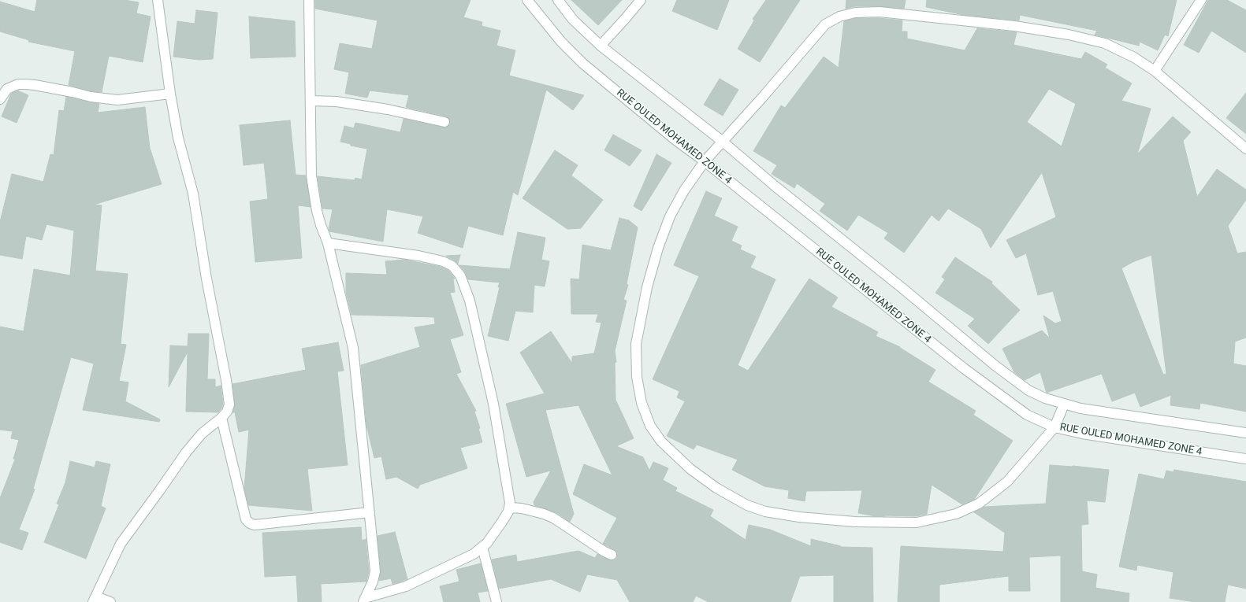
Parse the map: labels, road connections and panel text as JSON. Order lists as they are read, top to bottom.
{
  "streets": {
    "street": ["RUE OULED MOHAMED ZONE 4"]
  }
}
